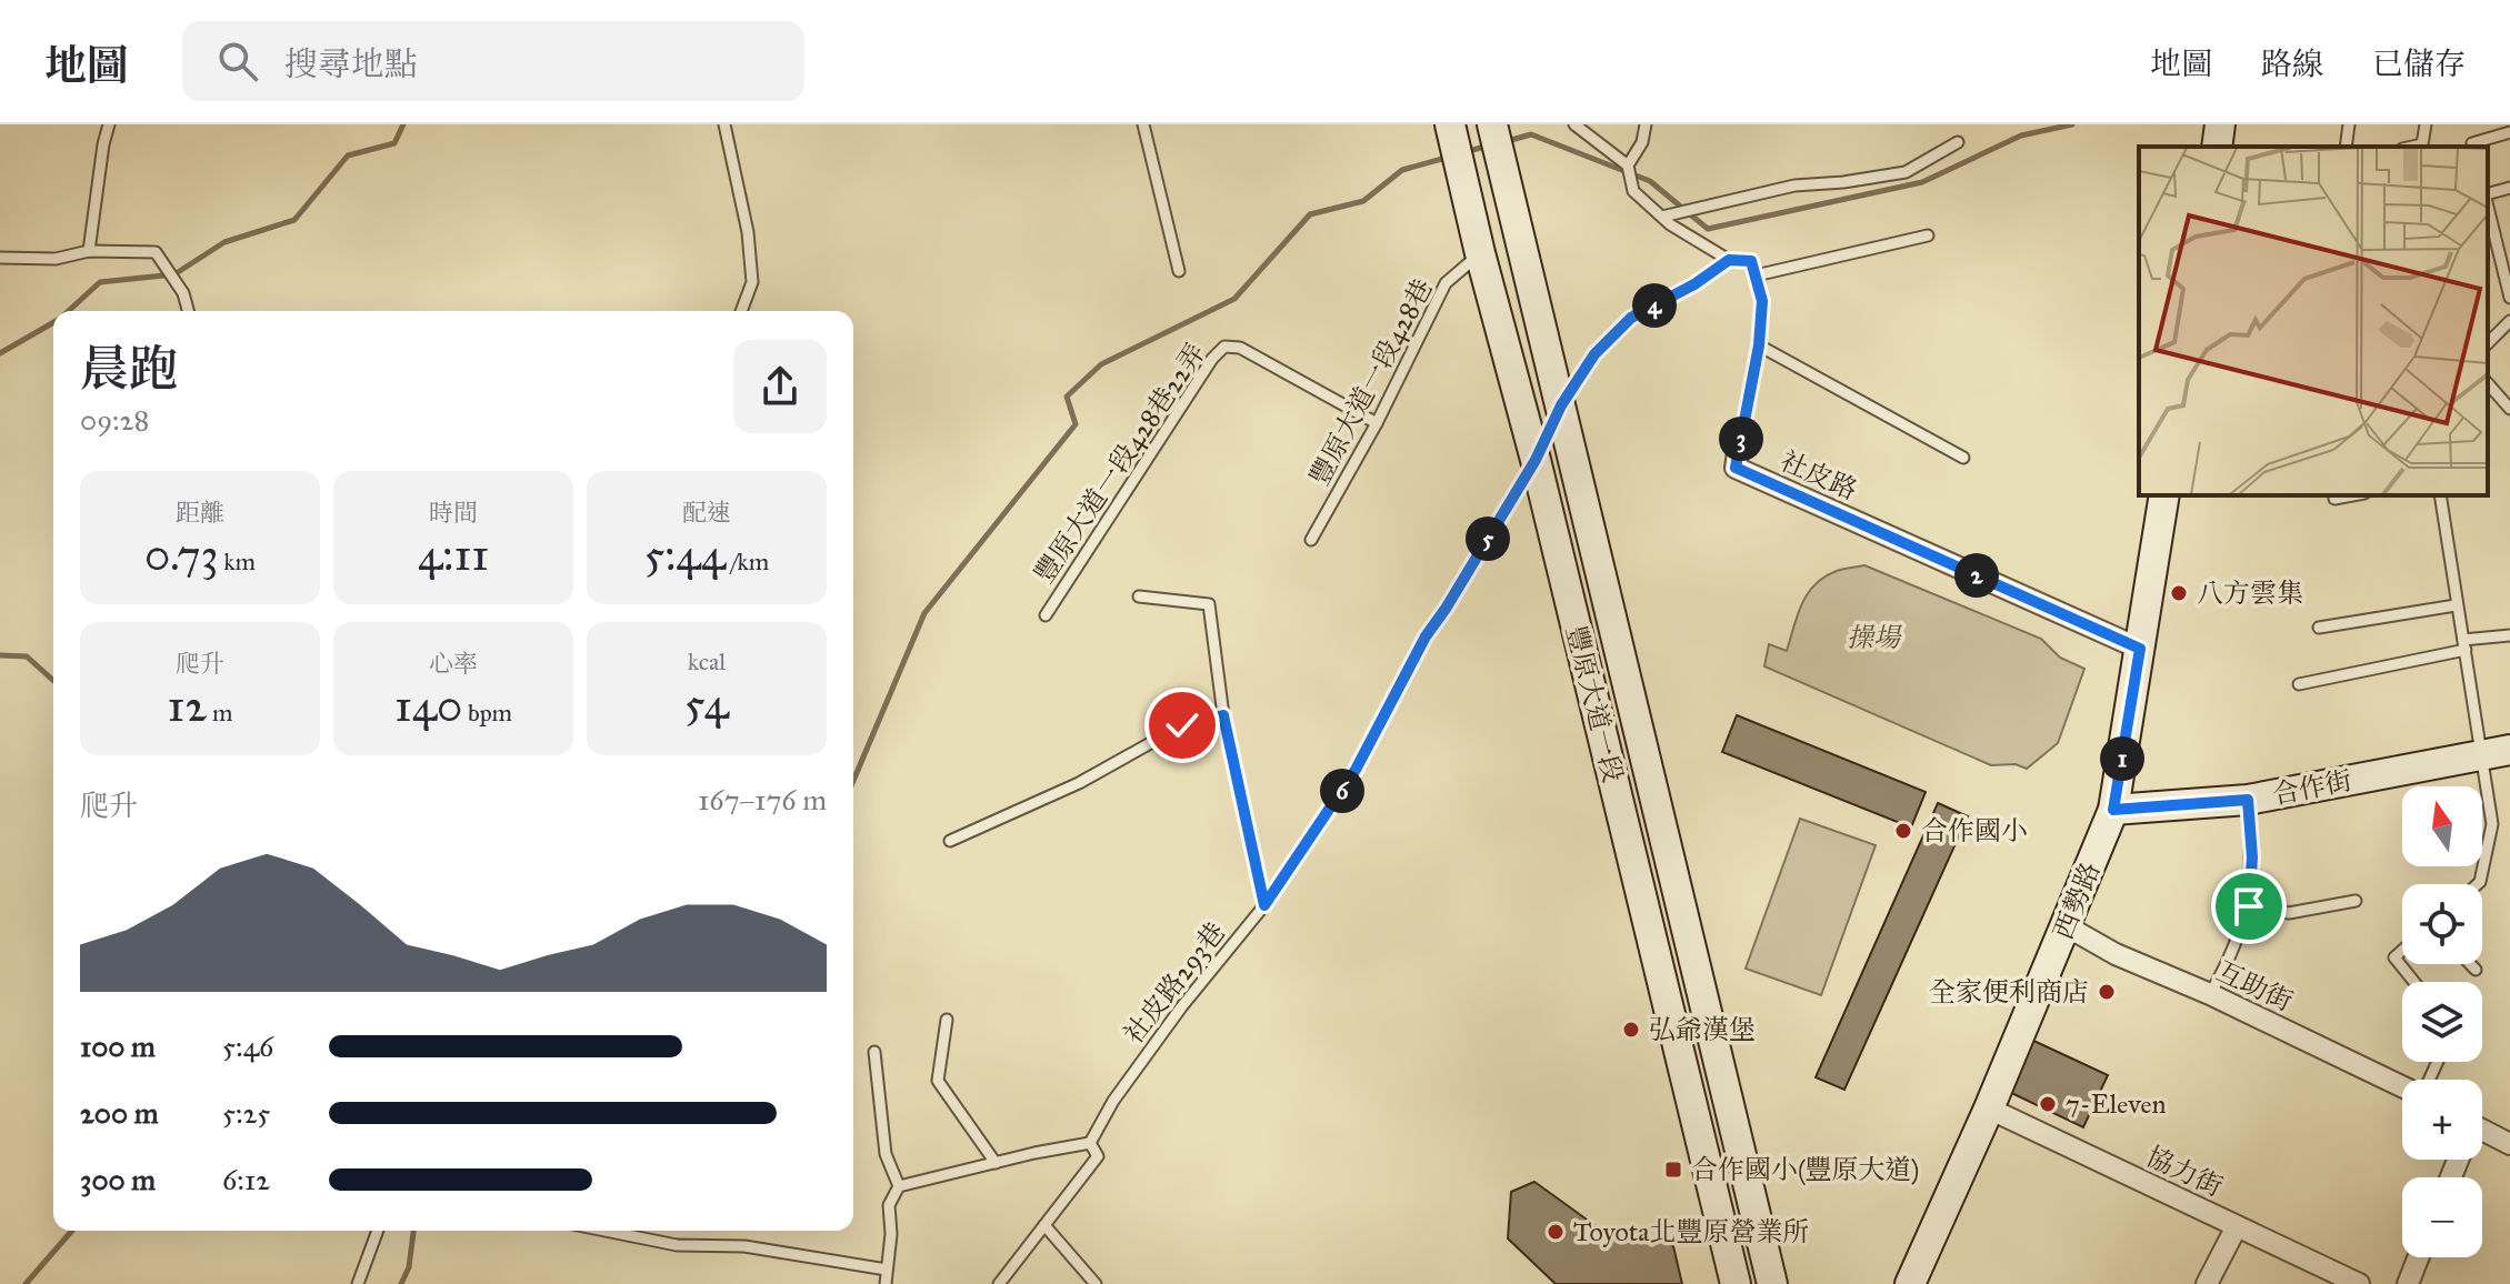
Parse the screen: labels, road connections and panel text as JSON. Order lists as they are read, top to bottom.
{
  "streets": {
    "street": [
      "社皮路",
      "豐原大道一段",
      "合作街",
      "西勢路",
      "互助街",
      "協力街"
    ],
    "lane": ["豐原大道一段428巷", "豐原大道一段428巷22弄", "社皮路293巷"]
  },
  "crossings": [
    ["豐原大道一段428巷", "豐原大道一段428巷22弄"],
    ["豐原大道一段428巷", "豐原大道一段"],
    ["社皮路", "西勢路"],
    ["豐原大道一段", "社皮路293巷"],
    ["合作街", "西勢路"],
    ["西勢路", "互助街"],
    ["西勢路", "協力街"]
  ],
  "parks": ["操場"],
  "places": {
    "other": [
      "八方雲集",
      "合作國小",
      "全家便利商店",
      "弘爺漢堡",
      "7-Eleven",
      "Toyota北豐原營業所"
    ],
    "transit": ["合作國小(豐原大道)"]
  },
  "north": "top",
  "page": {
    "header": "地圖",
    "search": "搜尋地點",
    "nav": ["地圖", "路線", "已儲存"],
    "pins": [
      "4",
      "3",
      "5",
      "2",
      "1",
      "6"
    ],
    "heading": ["晨跑", "09:28"],
    "stats": [
      ["距離", "0.73 km"],
      ["時間", "4:11"],
      ["配速", "5:44 /km"],
      ["爬升", "12 m"],
      ["心率", "140 bpm"],
      ["kcal", "54"]
    ],
    "chart": ["爬升", "167–176 m"],
    "map_buttons": ["+", "−"],
    "list": [
      {
        "name": "100 m",
        "note": "5:46"
      },
      {
        "name": "200 m",
        "note": "5:25"
      },
      {
        "name": "300 m",
        "note": "6:12"
      }
    ]
  }
}
